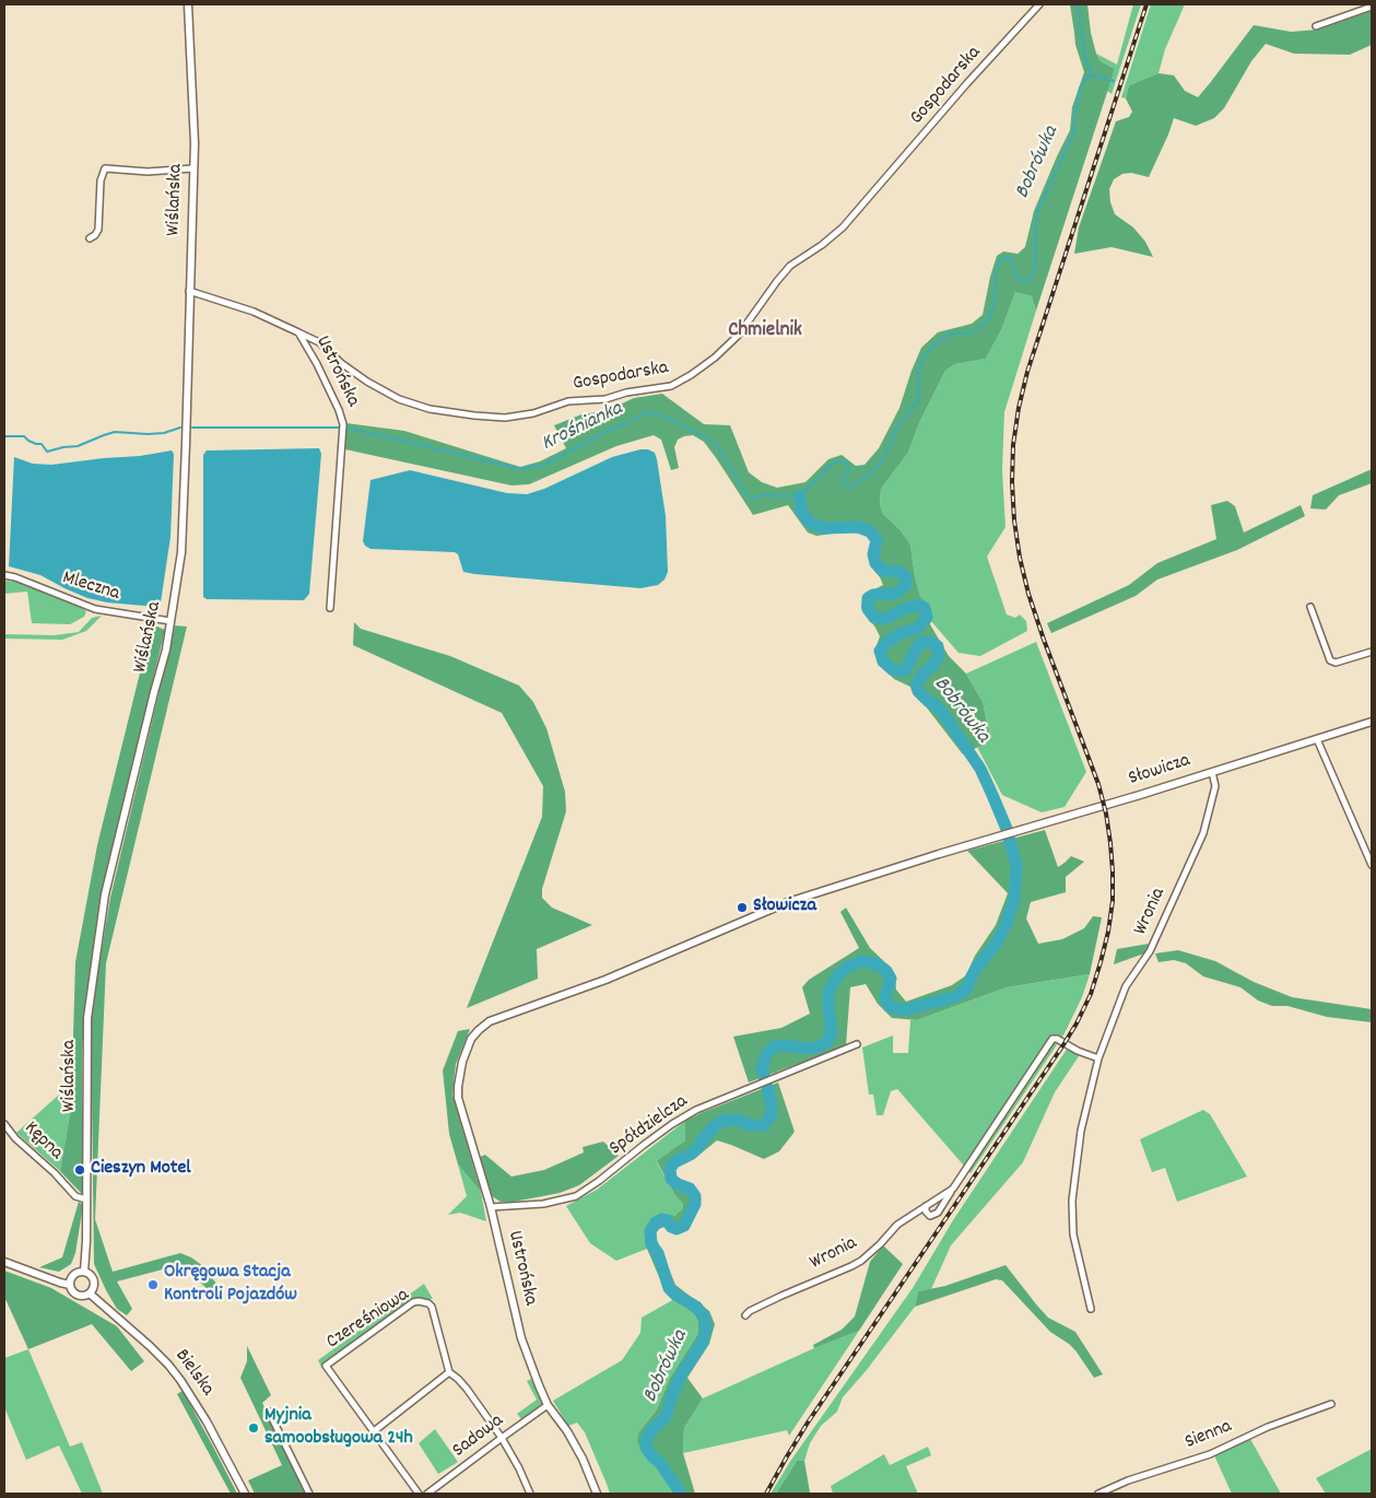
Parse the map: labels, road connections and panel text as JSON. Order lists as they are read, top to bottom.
{
  "streets": {
    "street": [
      "Gospodarska",
      "Wiślańska",
      "Ustrońska",
      "Mleczna",
      "Słowicza",
      "Wronia",
      "Spółdzielcza",
      "Kępna",
      "Czereśniowa",
      "Bielska",
      "Sienna",
      "Sadowa"
    ]
  },
  "crossings": [
    ["Gospodarska", "Ustrońska"],
    ["Wiślańska", "Ustrońska"],
    ["Wiślańska", "Mleczna"],
    ["Wiślańska", "Kępna"],
    ["Wiślańska", "Bielska"],
    ["Ustrońska", "Słowicza"],
    ["Ustrońska", "Spółdzielcza"],
    ["Ustrońska", "Sadowa"],
    ["Słowicza", "Wronia"]
  ],
  "districts": ["Chmielnik"],
  "water": ["Bobrówka", "Krośnianka"],
  "places": [
    "Słowicza",
    "Cieszyn Motel",
    "Okręgowa Stacja Kontroli Pojazdów",
    "Myjnia samoobsługowa 24h"
  ]
}
